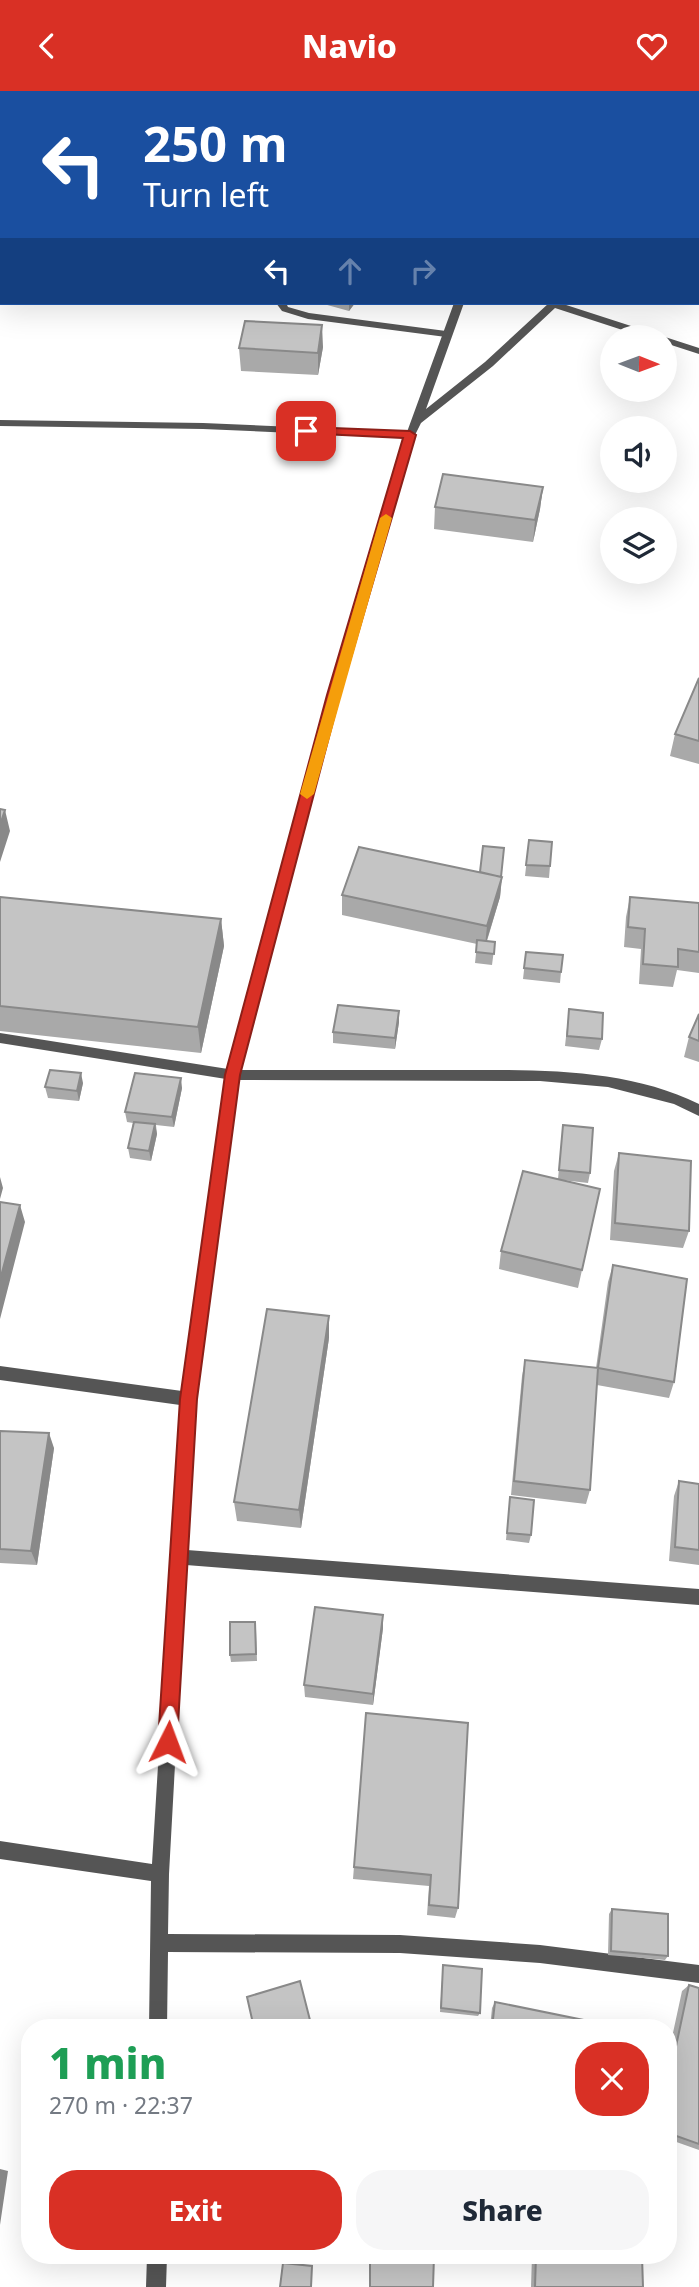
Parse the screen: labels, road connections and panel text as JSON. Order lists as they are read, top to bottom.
{
  "north": "right",
  "page": {
    "header": "Navio",
    "turn": ["250 m", "Turn left"],
    "heading": ["1 min", "270 m · 22:37"],
    "buttons": ["Exit", "Share"]
  }
}
